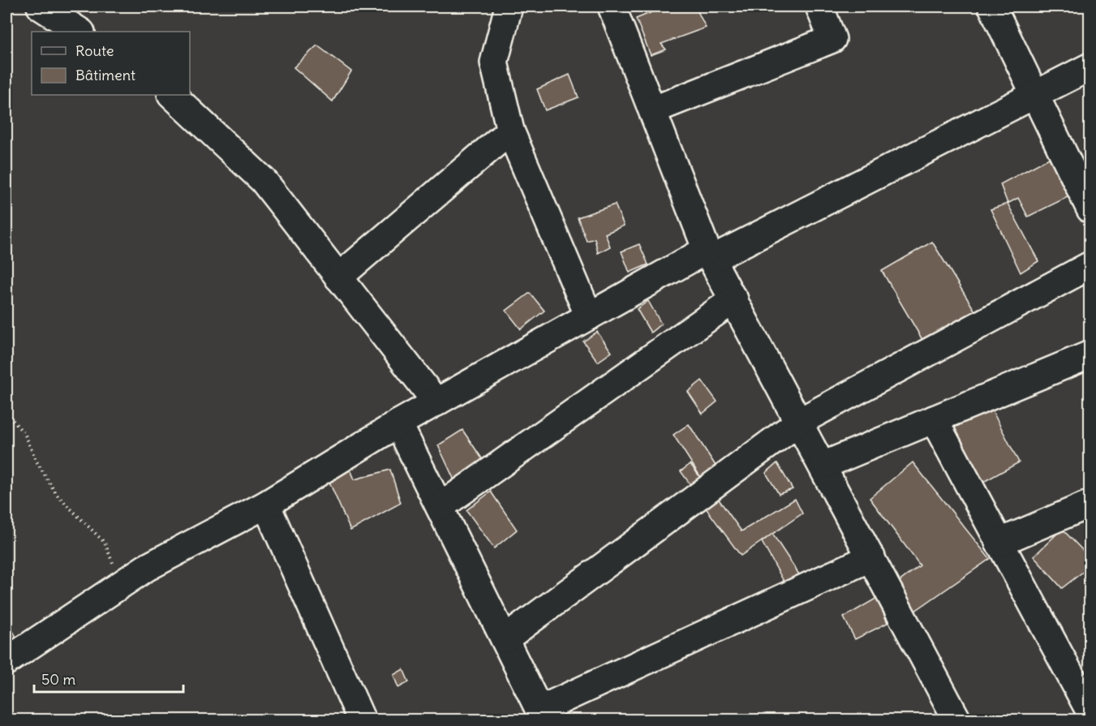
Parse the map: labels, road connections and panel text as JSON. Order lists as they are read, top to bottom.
{
  "legend": ["Route", "Bâtiment"],
  "scale_bar": "50 m"
}
